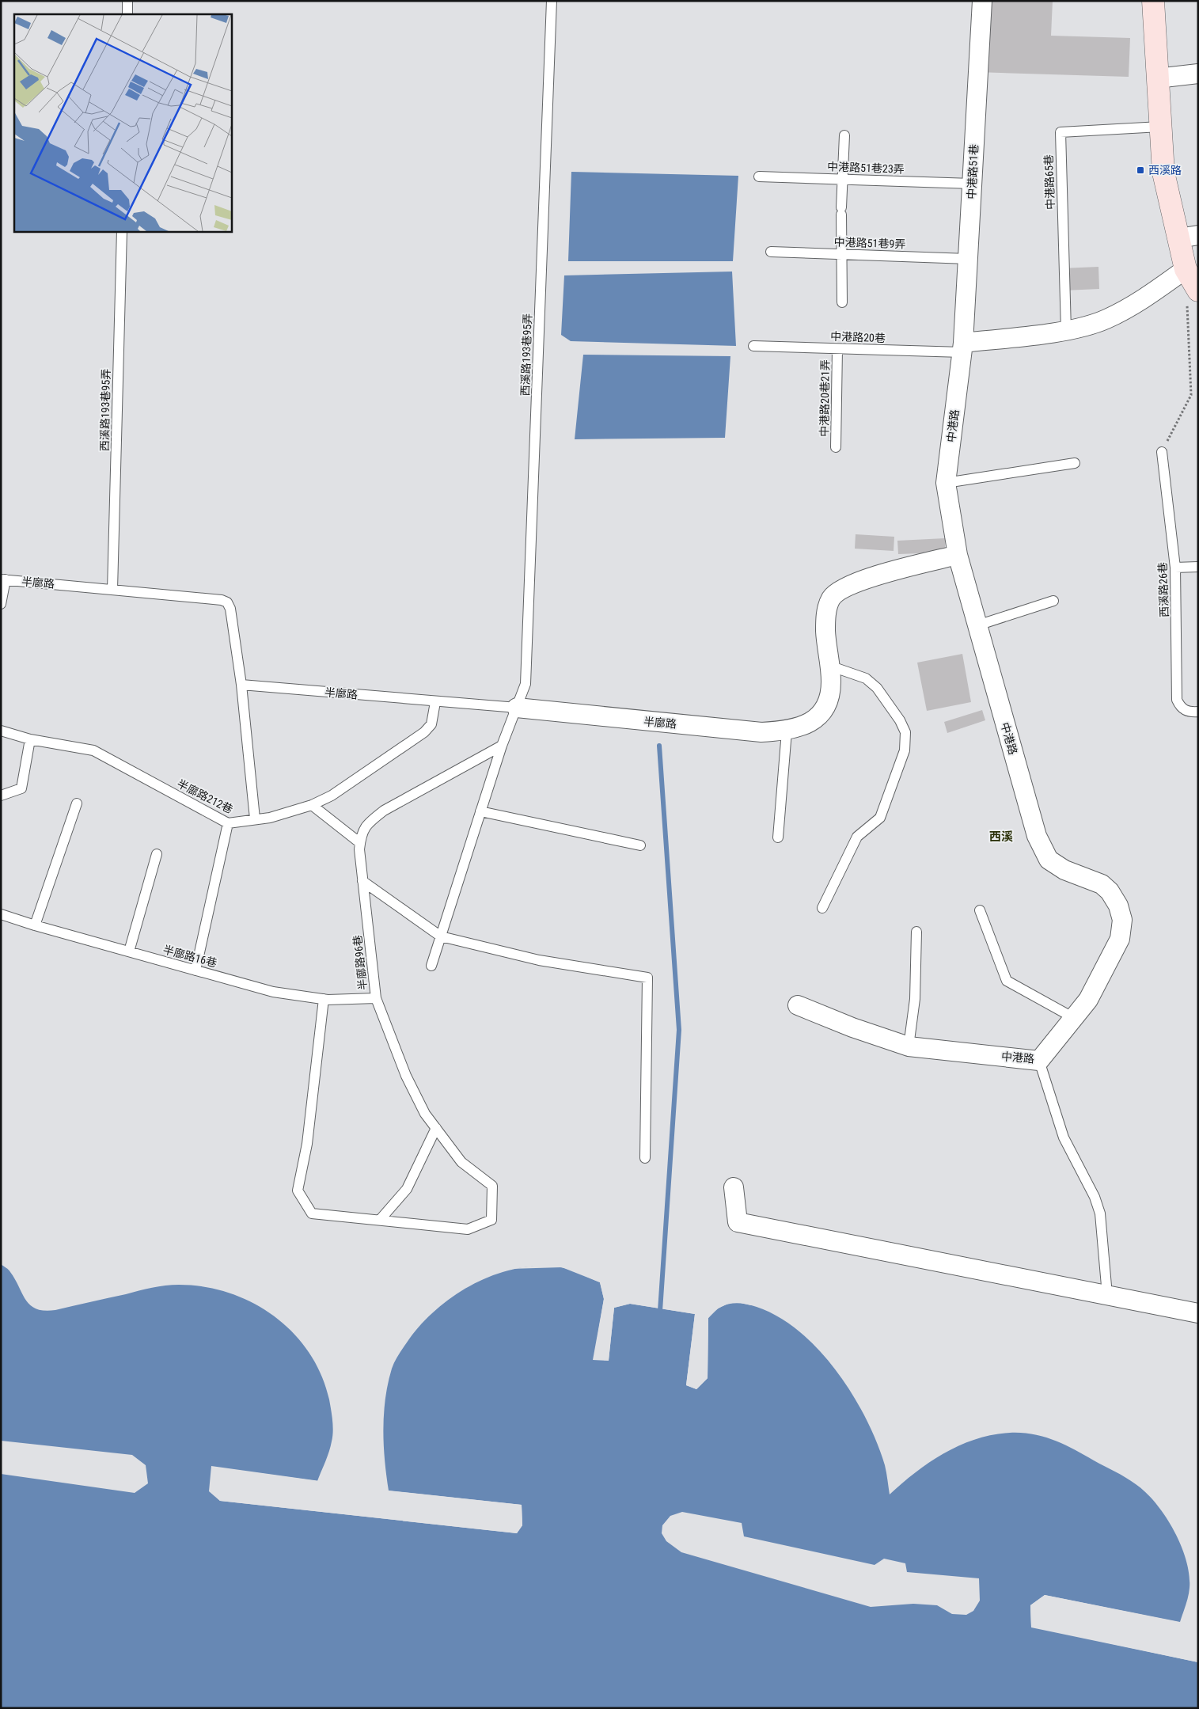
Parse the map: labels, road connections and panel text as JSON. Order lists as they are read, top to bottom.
{
  "streets": {
    "street": ["中港路51巷", "中港路", "半廍路"],
    "lane": [
      "中港路51巷23弄",
      "中港路65巷",
      "中港路51巷9弄",
      "中港路20巷",
      "西溪路193巷95弄",
      "中港路20巷21弄",
      "西溪路26巷",
      "半廍路212巷",
      "半廍路16巷",
      "半廍路96巷"
    ]
  },
  "crossings": [
    ["中港路51巷23弄", "中港路51巷"],
    ["中港路51巷", "中港路51巷9弄"],
    ["中港路51巷", "中港路20巷"],
    ["中港路51巷", "中港路"],
    ["中港路20巷", "中港路20巷21弄"],
    ["中港路20巷", "中港路"],
    ["西溪路193巷95弄", "半廍路"],
    ["中港路", "半廍路"],
    ["半廍路", "半廍路212巷"],
    ["半廍路16巷", "半廍路96巷"]
  ],
  "districts": ["西溪"],
  "places": {
    "transit": ["西溪路"]
  }
}
